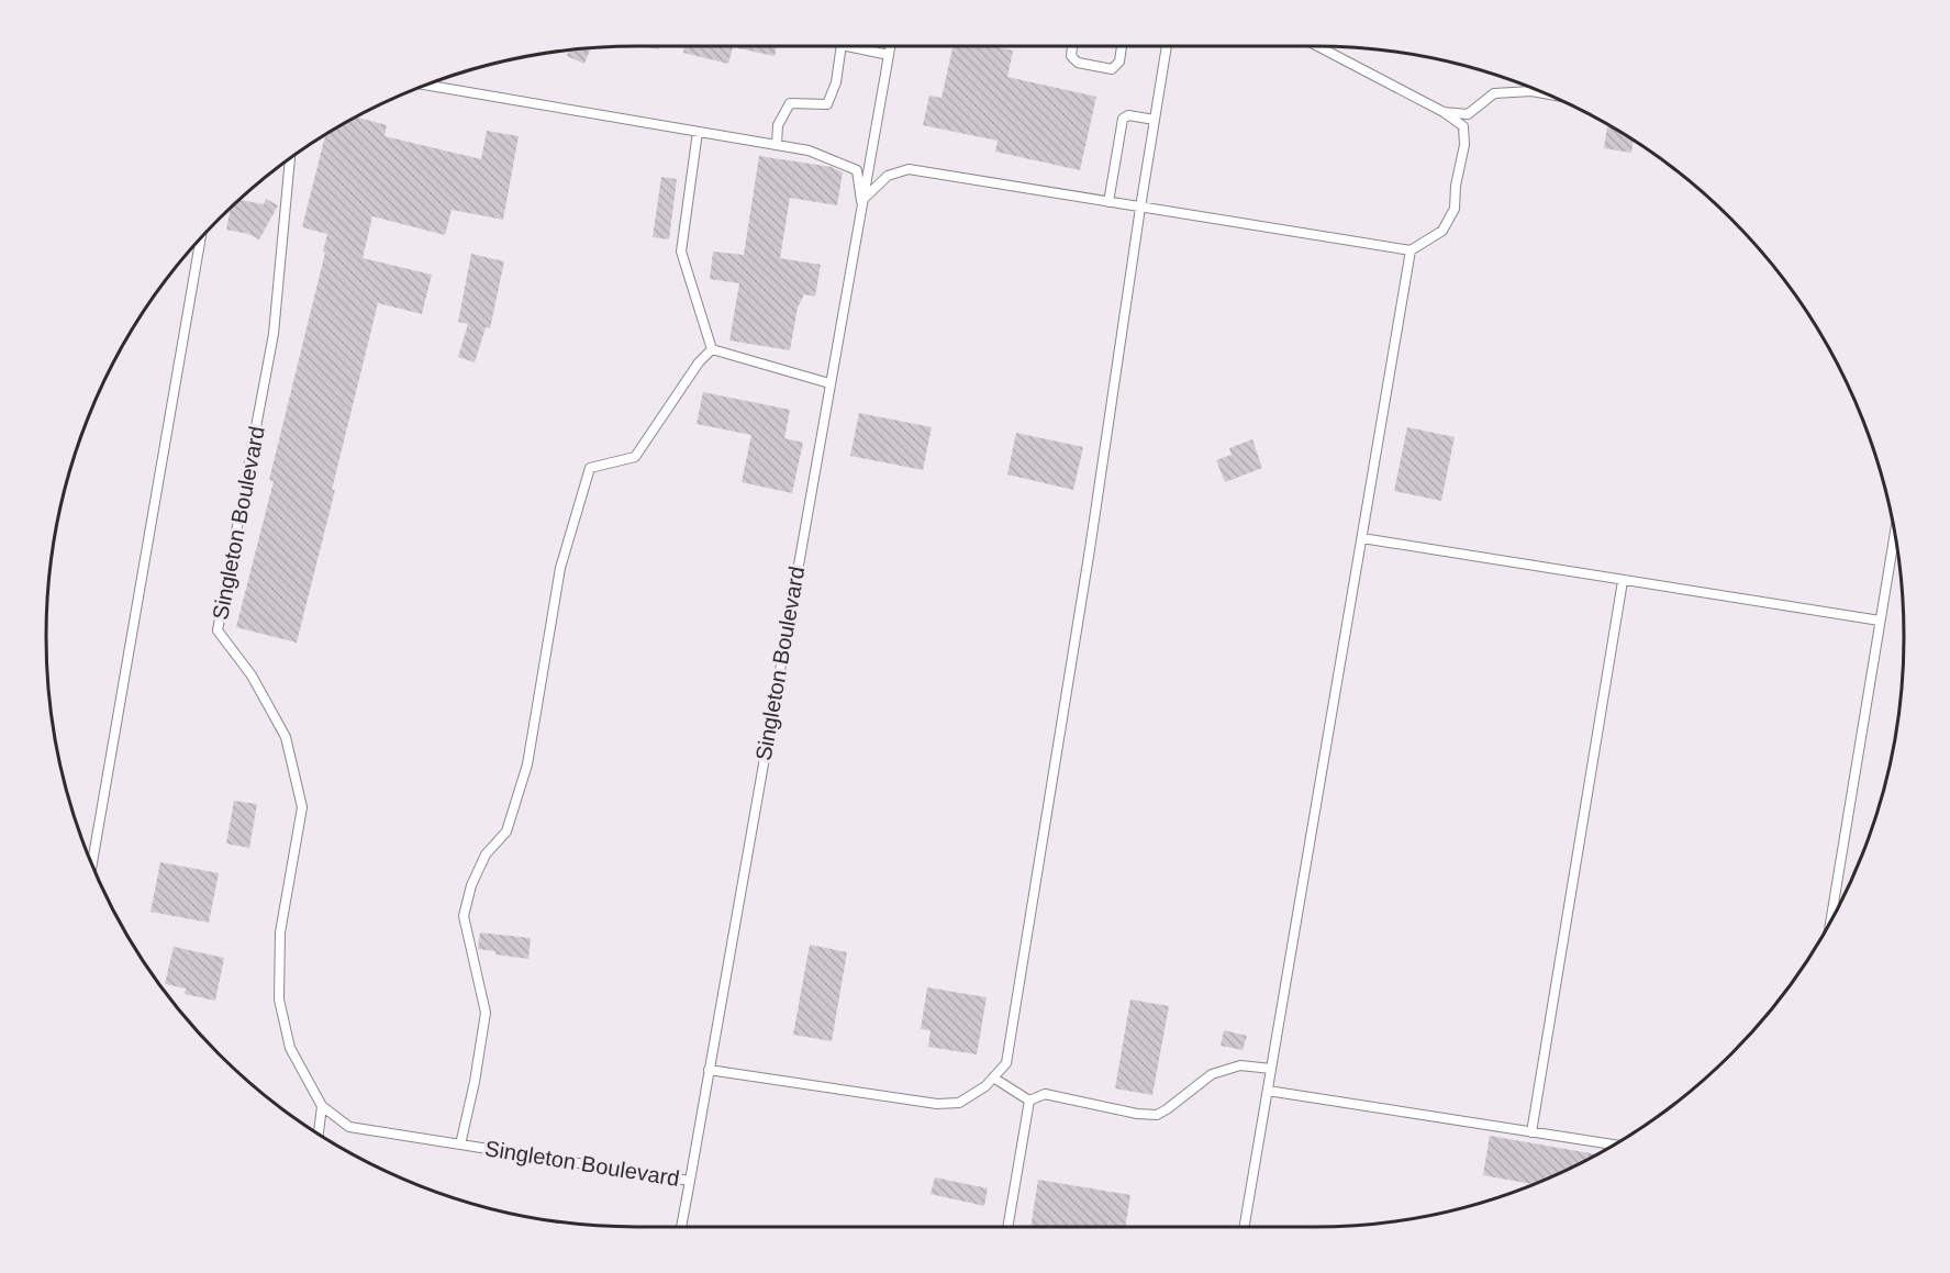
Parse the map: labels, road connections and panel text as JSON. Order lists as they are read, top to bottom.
{
  "streets": {
    "lane": ["Singleton Boulevard"]
  }
}
